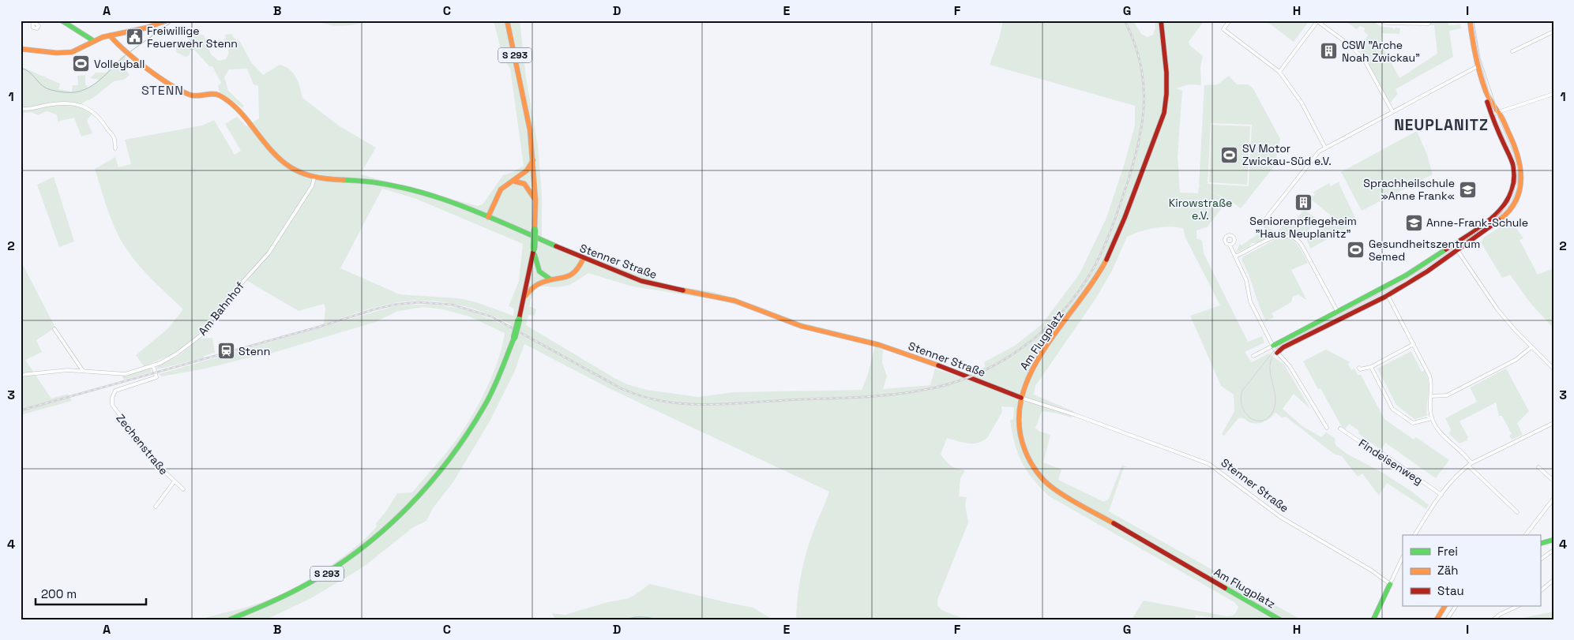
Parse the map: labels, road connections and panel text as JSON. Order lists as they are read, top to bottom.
{
  "streets": {
    "main road": ["S 293", "Stenner Straße", "Am Flugplatz"],
    "street": ["Am Bahnhof", "Zechenstraße", "Findeisenweg"]
  },
  "crossings": [
    ["Stenner Straße", "Am Bahnhof"],
    ["Stenner Straße", "Am Flugplatz"],
    ["Am Bahnhof", "Zechenstraße"]
  ],
  "districts": ["STENN", "NEUPLANITZ"],
  "parks": ["Kirowstraße e.V."],
  "places": {
    "public building": ["Freiwillige Feuerwehr Stenn"],
    "building": ["CSW \"Arche Noah Zwickau\"", "Seniorenpflegeheim \"Haus Neuplanitz\""],
    "sports": ["Volleyball", "SV Motor Zwickau-Süd e.V.", "Gesundheitszentrum Semed"],
    "school or university": ["Sprachheilschule »Anne Frank«", "Anne-Frank-Schule"],
    "station": ["Stenn"]
  },
  "legend": ["Frei", "Zäh", "Stau"],
  "scale_bar": "200 m",
  "grid": {
    "columns": [
      "A",
      "B",
      "C",
      "D",
      "E",
      "F",
      "G",
      "H",
      "I"
    ],
    "rows": [
      "1",
      "2",
      "3",
      "4"
    ]
  }
}
